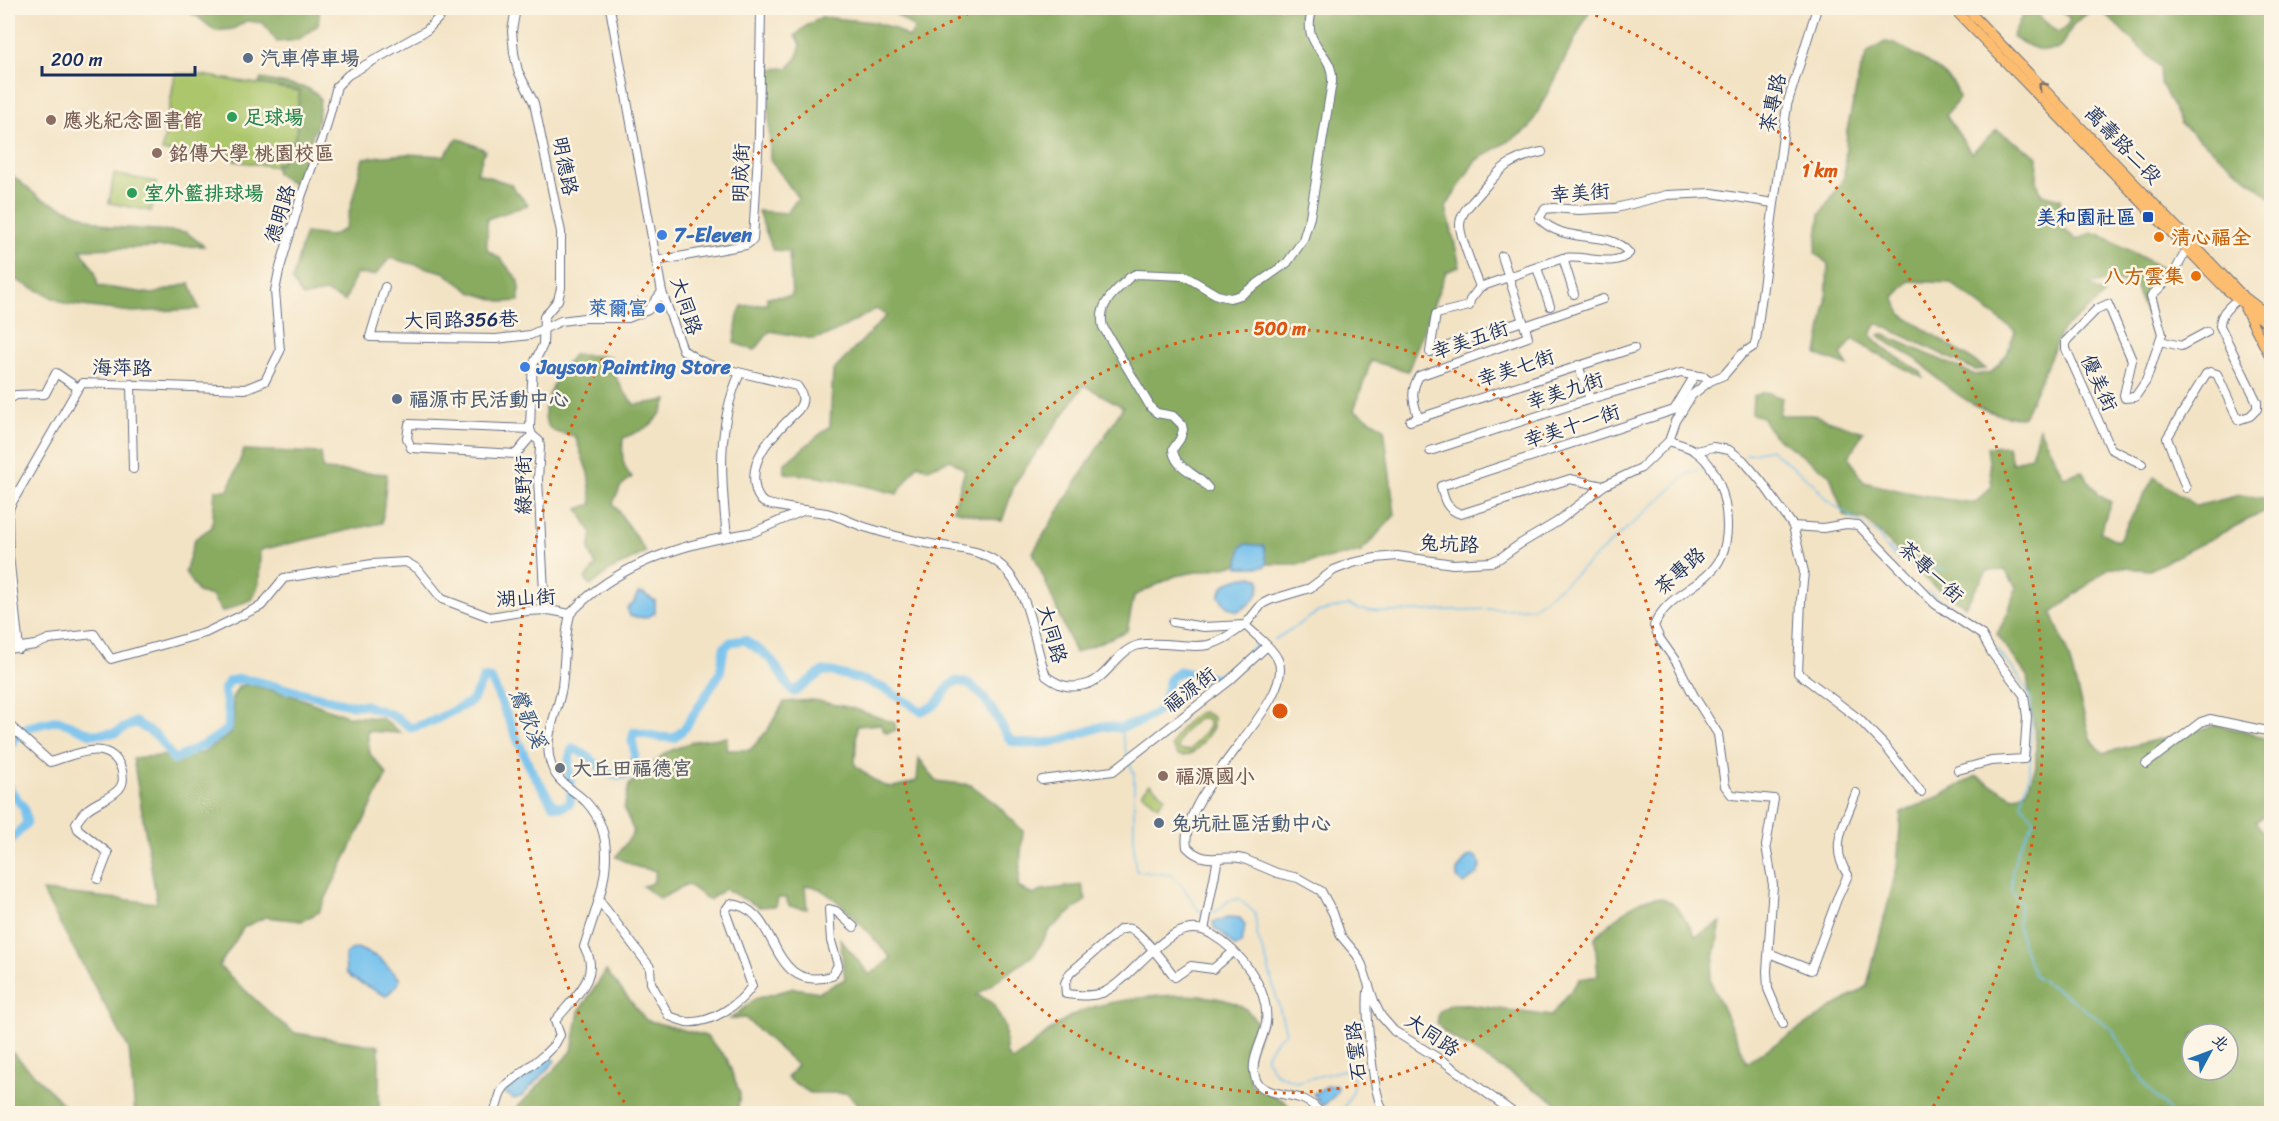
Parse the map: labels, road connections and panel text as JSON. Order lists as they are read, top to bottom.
{
  "streets": {
    "main road": ["萬壽路二段"],
    "street": [
      "茶專路",
      "明德路",
      "明成街",
      "幸美街",
      "德明路",
      "大同路",
      "大同路356巷",
      "幸美五街",
      "海萍路",
      "幸美七街",
      "優美街",
      "幸美九街",
      "幸美十一街",
      "綠野街",
      "兔坑路",
      "茶專一街",
      "湖山街",
      "福源街",
      "石雲路"
    ]
  },
  "crossings": [
    ["茶專路", "幸美街"],
    ["茶專路", "幸美九街"],
    ["茶專路", "兔坑路"],
    ["萬壽路二段", "優美街"],
    ["明德路", "大同路356巷"],
    ["明德路", "綠野街"],
    ["明成街", "大同路"],
    ["德明路", "海萍路"],
    ["大同路", "大同路356巷"],
    ["大同路", "兔坑路"],
    ["大同路", "湖山街"],
    ["大同路", "福源街"],
    ["大同路", "石雲路"],
    ["大同路356巷", "綠野街"],
    ["幸美五街", "幸美七街"],
    ["海萍路", "湖山街"],
    ["幸美九街", "幸美十一街"],
    ["幸美十一街", "兔坑路"],
    ["綠野街", "湖山街"]
  ],
  "water": ["鶯歌溪"],
  "places": {
    "other": [
      "汽車停車場",
      "足球場",
      "應兆紀念圖書館",
      "銘傳大學 桃園校區",
      "室外籃排球場",
      "7-Eleven",
      "清心福全",
      "八方雲集",
      "萊爾富",
      "Jayson Painting Store",
      "福源市民活動中心",
      "大丘田福德宮",
      "福源國小",
      "兔坑社區活動中心"
    ],
    "transit": ["美和園社區"]
  },
  "scale_bar": "200 m",
  "north": "top right",
  "rings": ["1 km", "500 m"]
}
